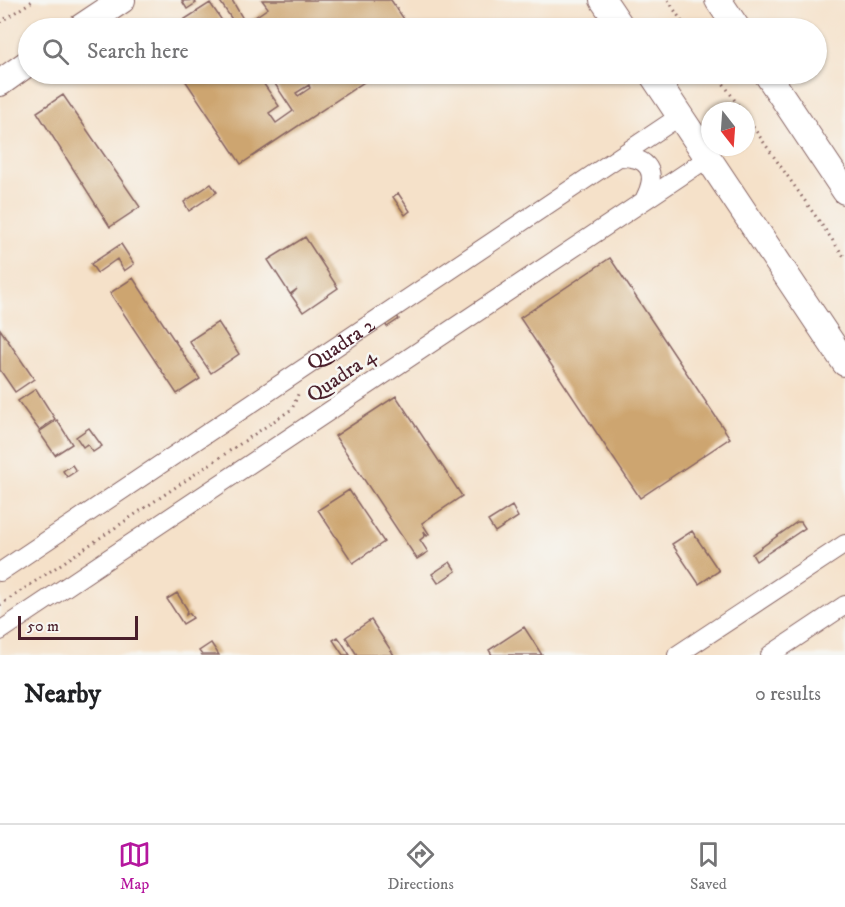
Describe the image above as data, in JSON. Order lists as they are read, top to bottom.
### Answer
{
  "streets": {
    "street": ["Quadra 2", "Quadra 4"]
  },
  "scale_bar": "50 m",
  "north": "bottom",
  "page": {
    "search": "Search here",
    "scale": "50 m",
    "heading": ["Nearby", "0 results"],
    "nav": ["Map", "Directions", "Saved"]
  }
}
